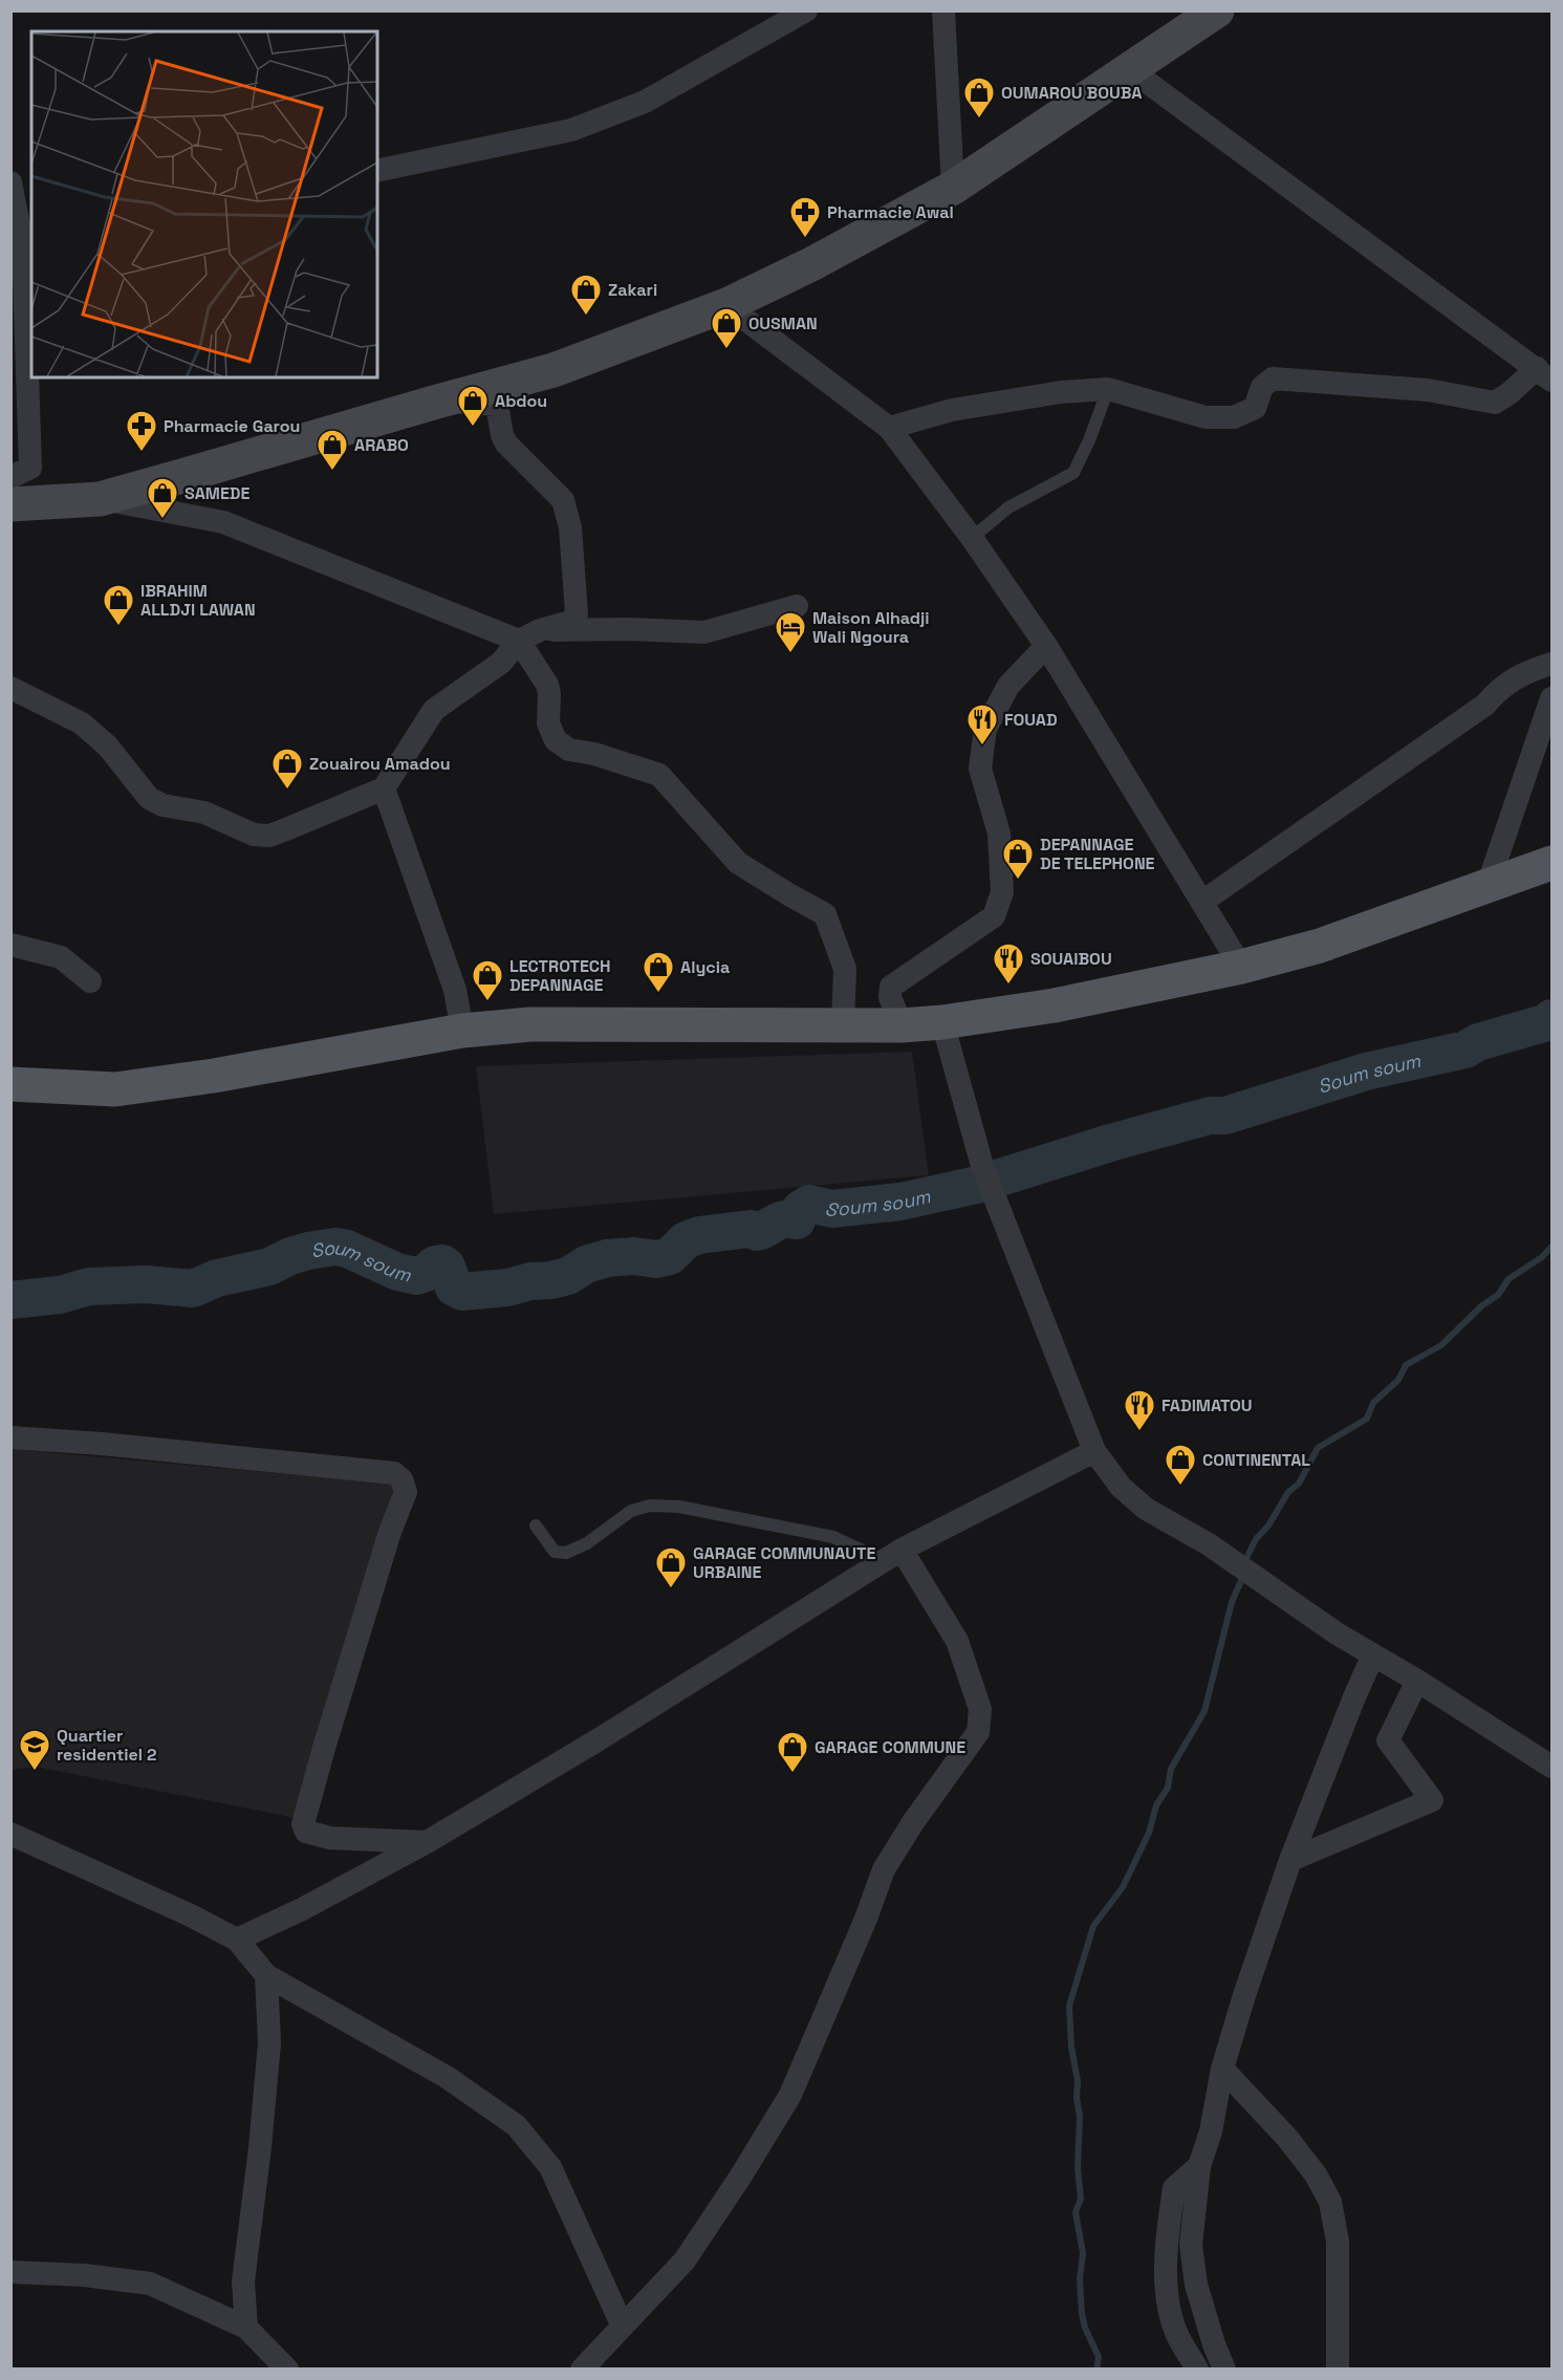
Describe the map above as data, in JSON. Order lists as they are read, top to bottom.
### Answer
{
  "water": ["Soum soum"],
  "places": {
    "shop": [
      "OUMAROU BOUBA",
      "Zakari",
      "0USMAN",
      "Abdou",
      "ARABO",
      "SAMEDE",
      "IBRAHIM ALLDJI LAWAN",
      "Zouairou Amadou",
      "DEPANNAGE DE TELEPHONE",
      "Alycia",
      "LECTROTECH DEPANNAGE",
      "CONTINENTAL",
      "GARAGE COMMUNAUTE URBAINE",
      "GARAGE COMMUNE"
    ],
    "pharmacy": ["Pharmacie Awal", "Pharmacie Garou"],
    "hotel": ["Maison Alhadji Wali Ngoura"],
    "restaurant": ["FOUAD", "SOUAIBOU", "FADIMATOU"],
    "school or university": ["Quartier residentiel 2"]
  }
}
